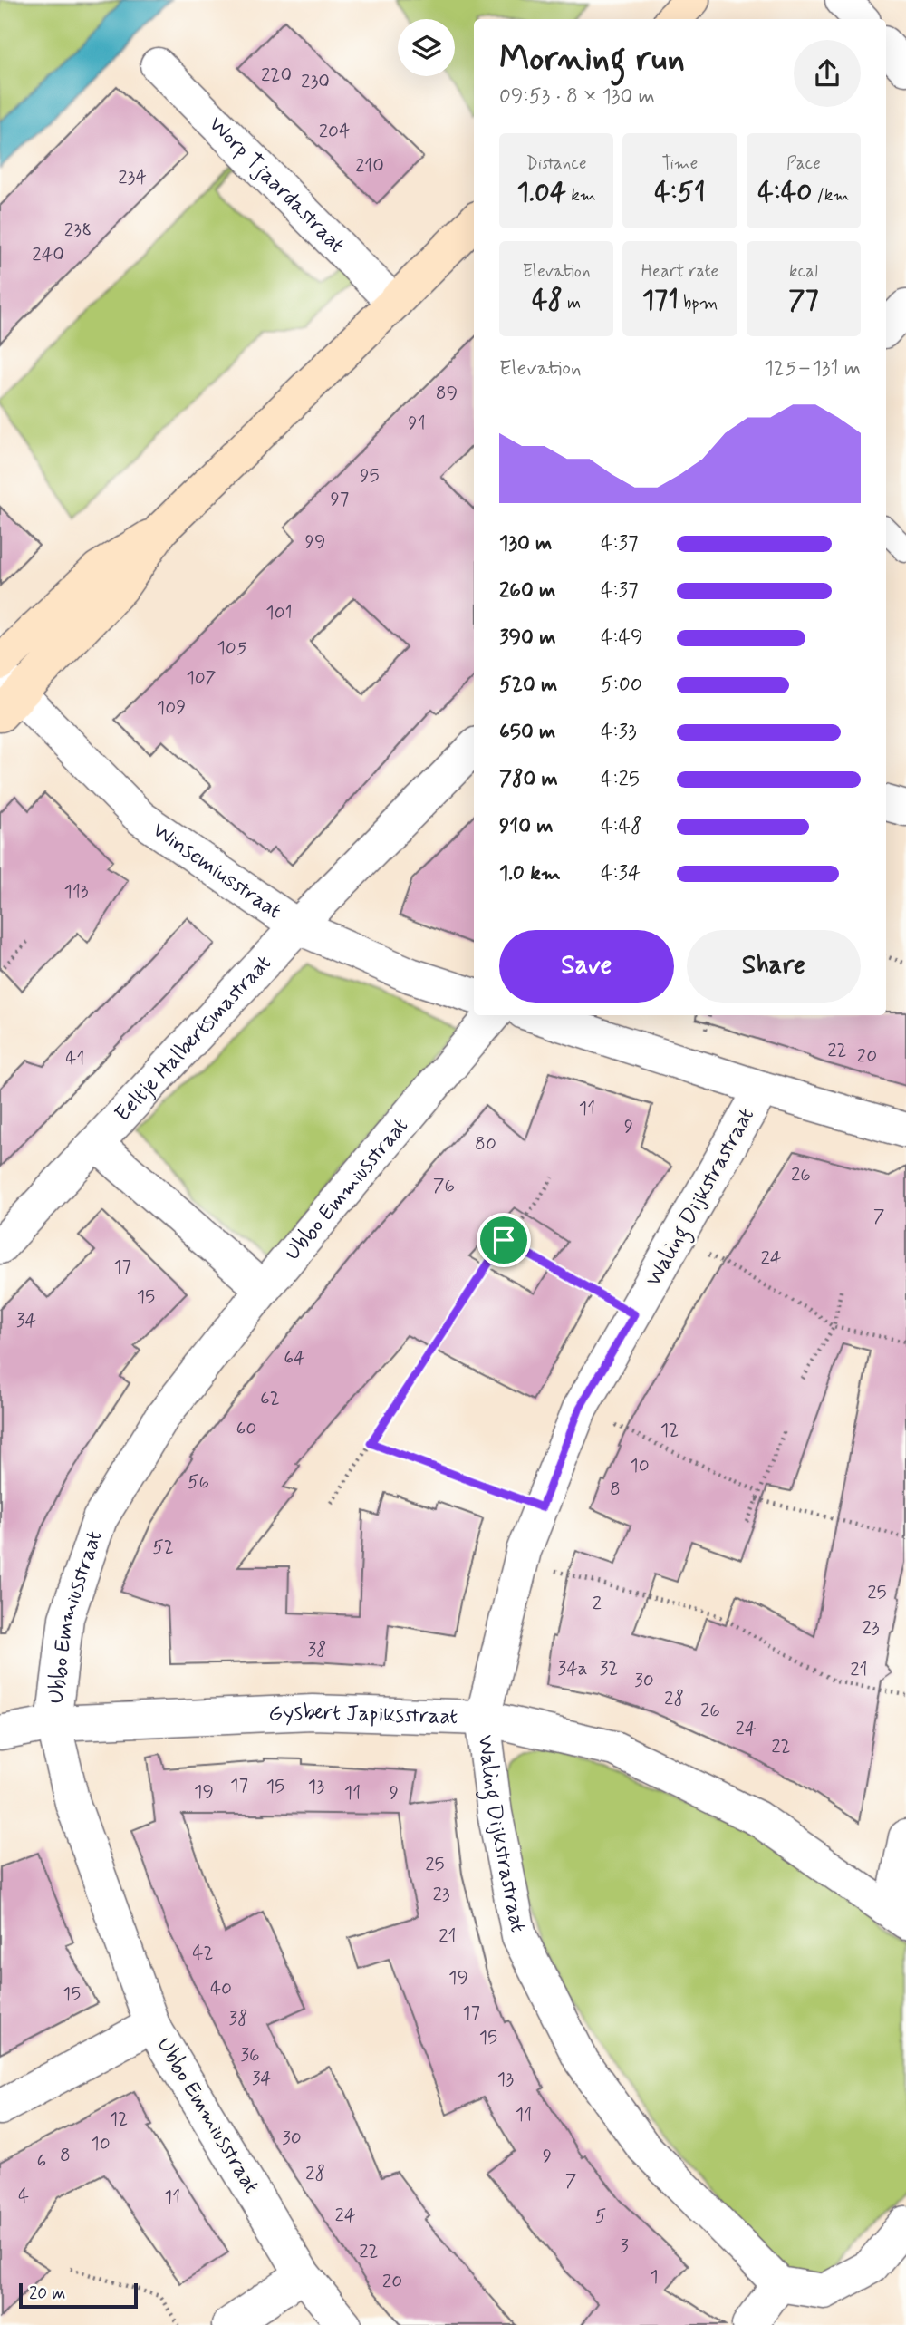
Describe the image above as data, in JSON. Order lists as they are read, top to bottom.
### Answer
{
  "streets": {
    "street": [
      "Worp Tjaardastraat",
      "Winsemiusstraat",
      "Eeltje Halbertsmastraat",
      "Ubbo Emmiusstraat",
      "Waling Dijkstrastraat",
      "Gysbert Japiksstraat"
    ]
  },
  "crossings": [
    ["Winsemiusstraat", "Eeltje Halbertsmastraat"],
    ["Ubbo Emmiusstraat", "Gysbert Japiksstraat"],
    ["Waling Dijkstrastraat", "Gysbert Japiksstraat"]
  ],
  "house_numbers": [
    "220",
    "230",
    "204",
    "210",
    "234",
    "238",
    "240",
    "89",
    "91",
    "95",
    "97",
    "99",
    "101",
    "105",
    "107",
    "109",
    "113",
    "22",
    "20",
    "41",
    "11",
    "9",
    "80",
    "26",
    "76",
    "7",
    "24",
    "17",
    "15",
    "34",
    "64",
    "62",
    "60",
    "12",
    "10",
    "56",
    "8",
    "52",
    "25",
    "2",
    "23",
    "38",
    "34a",
    "32",
    "21",
    "30",
    "28",
    "26",
    "24",
    "22",
    "17",
    "15",
    "13",
    "19",
    "11",
    "9",
    "25",
    "23",
    "21",
    "42",
    "19",
    "40",
    "15",
    "17",
    "38",
    "15",
    "36",
    "34",
    "13",
    "11",
    "12",
    "30",
    "10",
    "8",
    "9",
    "6",
    "28",
    "7",
    "4",
    "11",
    "24",
    "5",
    "3",
    "22",
    "1",
    "20"
  ],
  "scale_bar": "20 m",
  "page": {
    "heading": ["Morning run", "09:53 · 8 × 130 m"],
    "stats": [
      ["Distance", "1.04 km"],
      ["Time", "4:51"],
      ["Pace", "4:40 /km"],
      ["Elevation", "48 m"],
      ["Heart rate", "171 bpm"],
      ["kcal", "77"]
    ],
    "chart": ["Elevation", "125–131 m"],
    "list": [
      {
        "name": "130 m",
        "note": "4:37"
      },
      {
        "name": "260 m",
        "note": "4:37"
      },
      {
        "name": "390 m",
        "note": "4:49"
      },
      {
        "name": "520 m",
        "note": "5:00"
      },
      {
        "name": "650 m",
        "note": "4:33"
      },
      {
        "name": "780 m",
        "note": "4:25"
      },
      {
        "name": "910 m",
        "note": "4:48"
      },
      {
        "name": "1.0 km",
        "note": "4:34"
      }
    ],
    "buttons": ["Save", "Share"],
    "scale": "20 m"
  }
}
